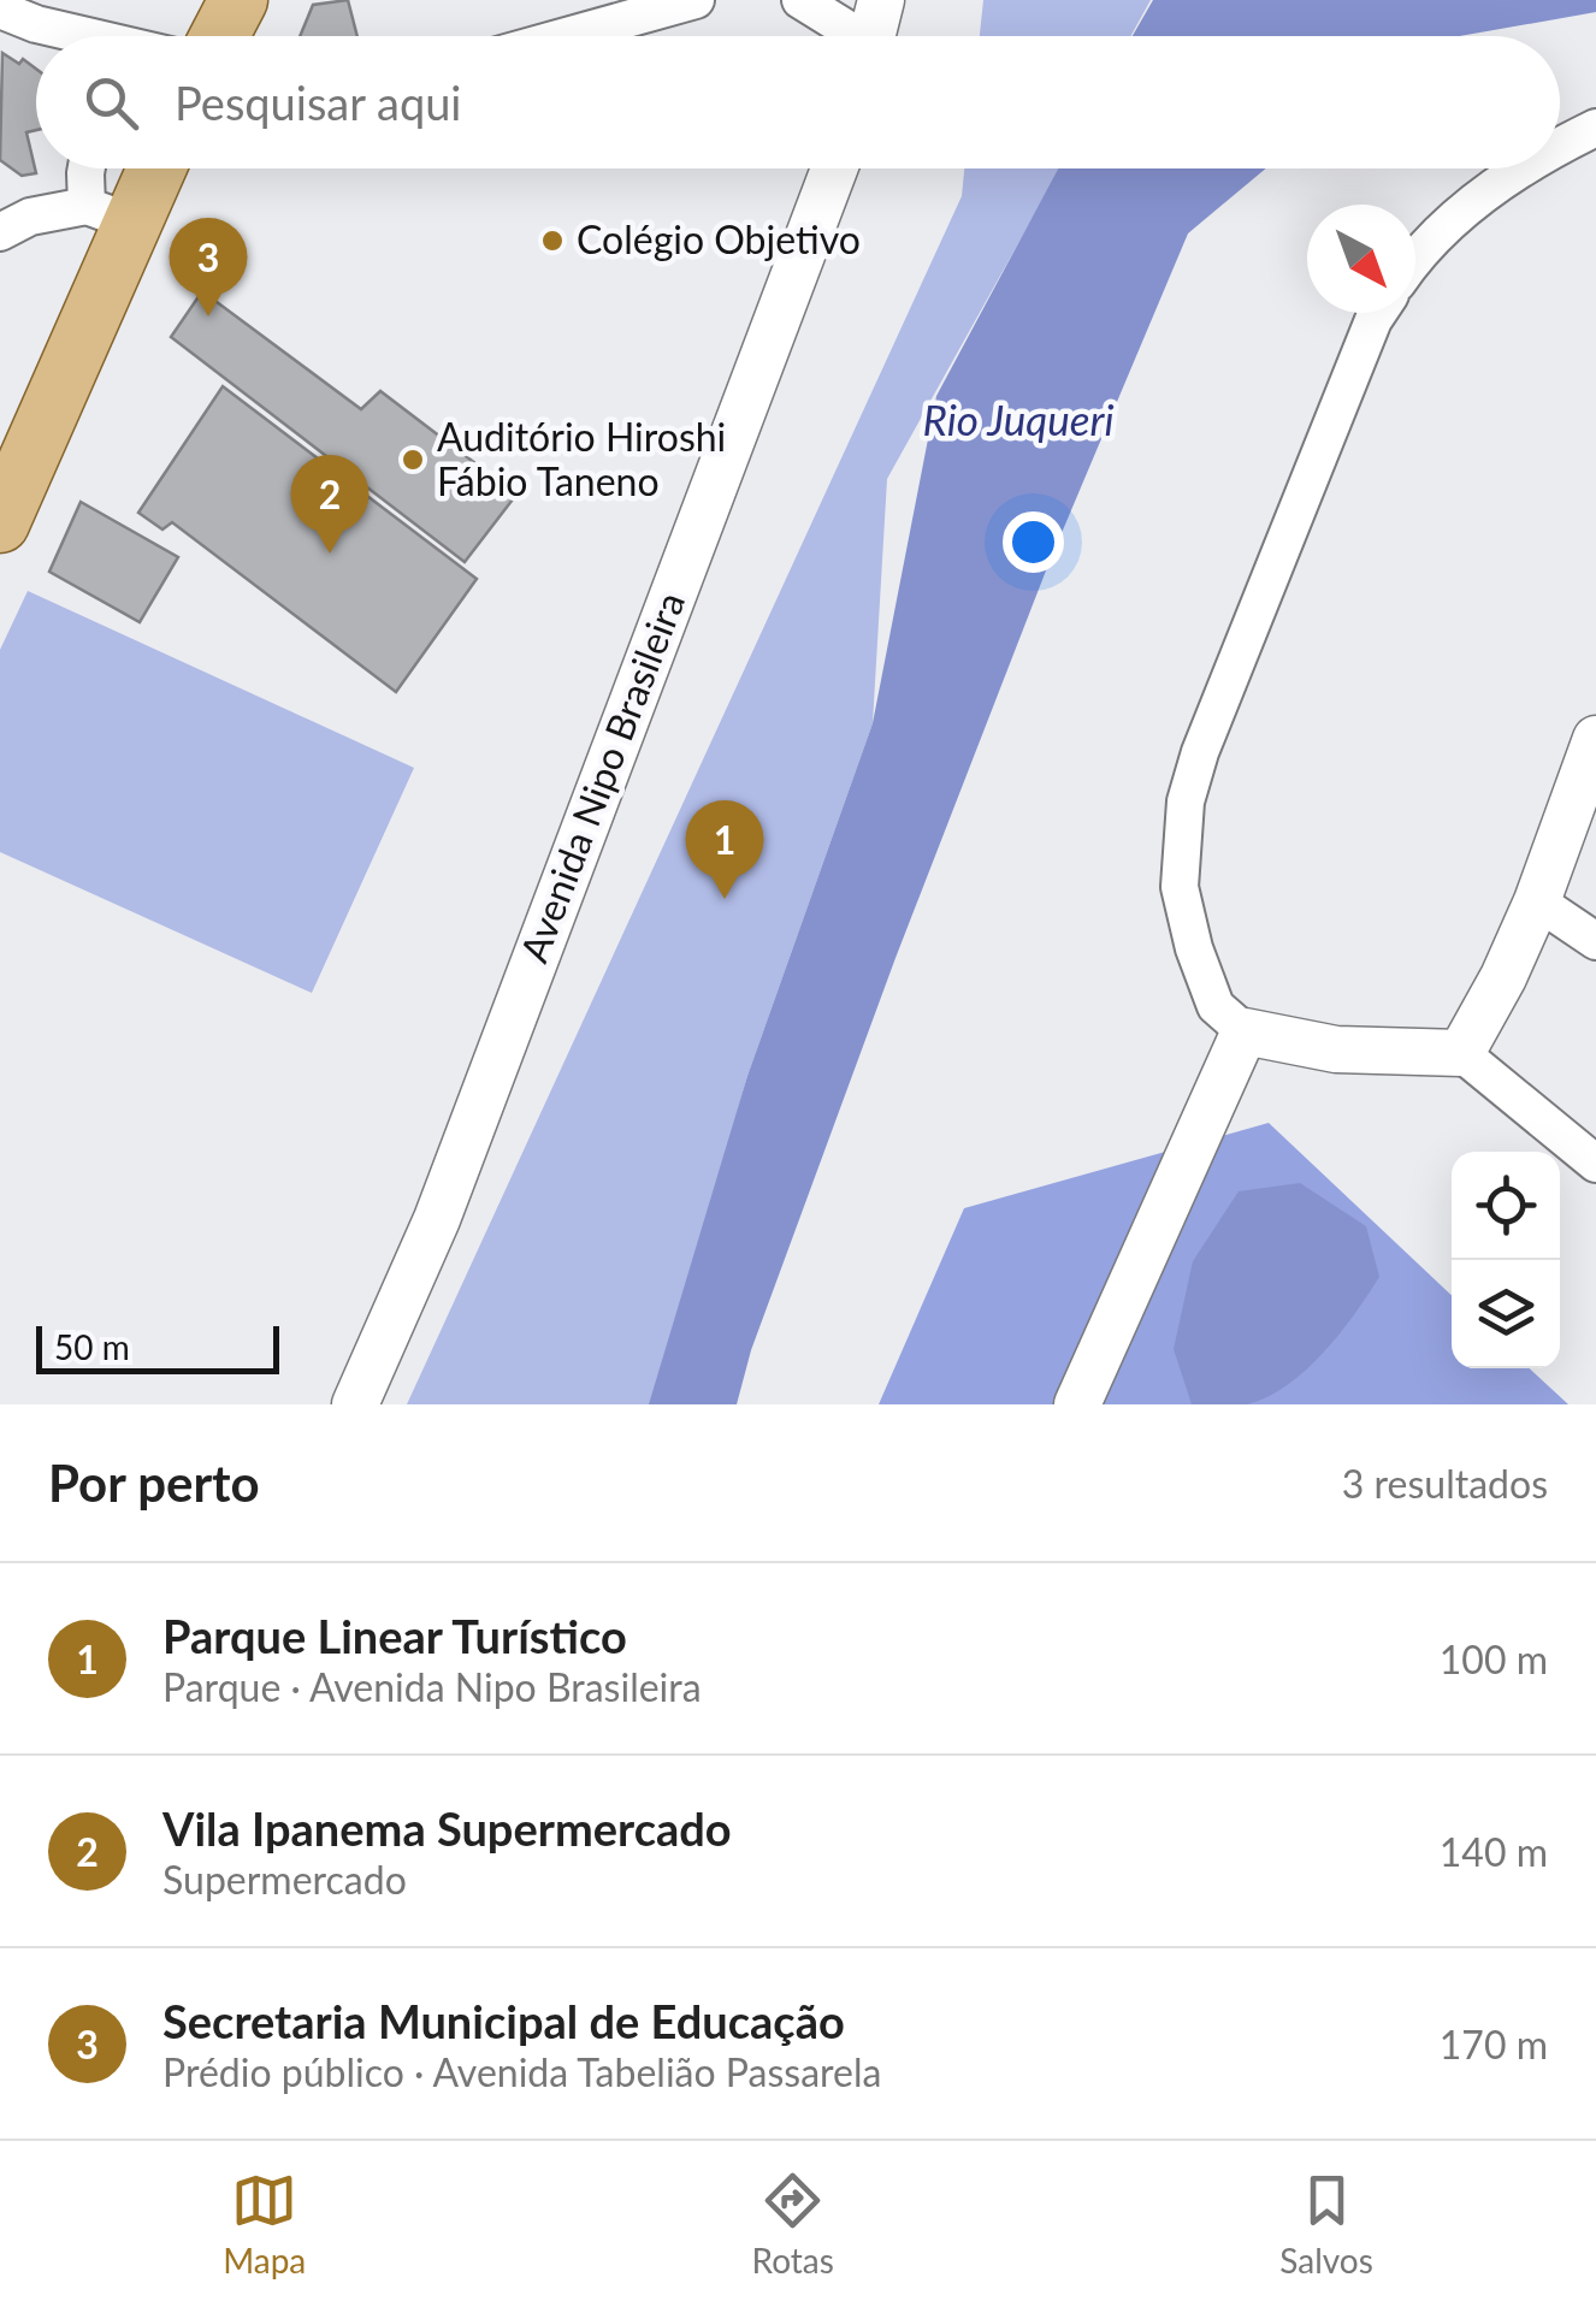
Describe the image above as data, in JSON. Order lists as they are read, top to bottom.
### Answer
{
  "streets": {
    "street": ["Avenida Nipo Brasileira"]
  },
  "water": ["Rio Juqueri"],
  "places": ["Colégio Objetivo", "Auditório Hiroshi Fábio Taneno"],
  "scale_bar": "50 m",
  "north": "bottom right",
  "page": {
    "search": "Pesquisar aqui",
    "pins": ["3", "2", "1"],
    "scale": "50 m",
    "heading": ["Por perto", "3 resultados"],
    "list": [
      {
        "mark": "1",
        "name": "Parque Linear Turístico",
        "note": "Parque · Avenida Nipo Brasileira",
        "value": "100 m"
      },
      {
        "mark": "2",
        "name": "Vila Ipanema Supermercado",
        "note": "Supermercado",
        "value": "140 m"
      },
      {
        "mark": "3",
        "name": "Secretaria Municipal de Educação",
        "note": "Prédio público · Avenida Tabelião Passarela",
        "value": "170 m"
      }
    ],
    "nav": ["Mapa", "Rotas", "Salvos"]
  }
}
